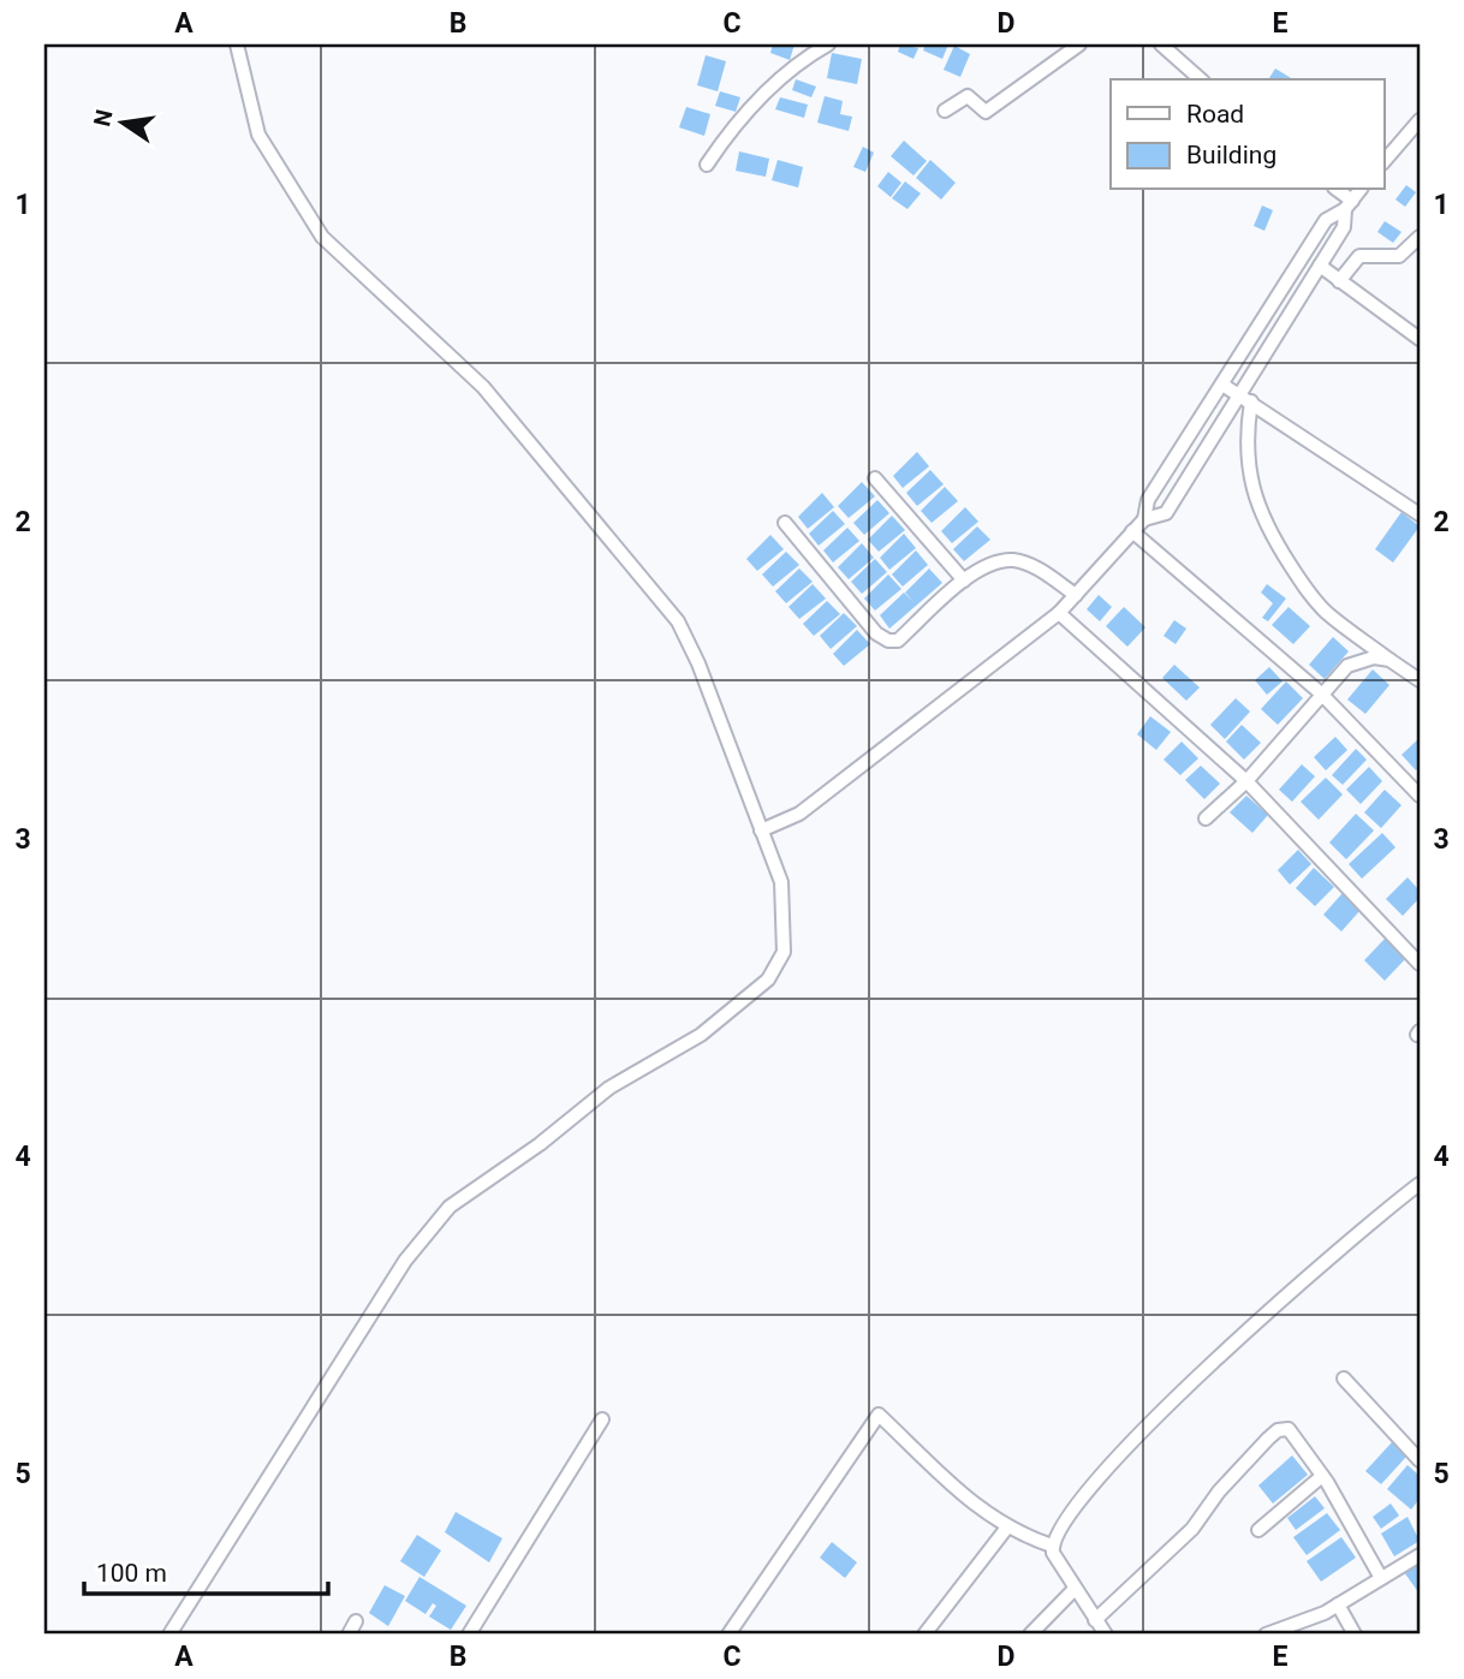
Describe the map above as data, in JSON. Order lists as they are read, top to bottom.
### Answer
{
  "legend": ["Road", "Building"],
  "scale_bar": "100 m",
  "north": "left",
  "grid": {
    "columns": [
      "A",
      "B",
      "C",
      "D",
      "E"
    ],
    "rows": [
      "1",
      "2",
      "3",
      "4",
      "5"
    ]
  }
}
